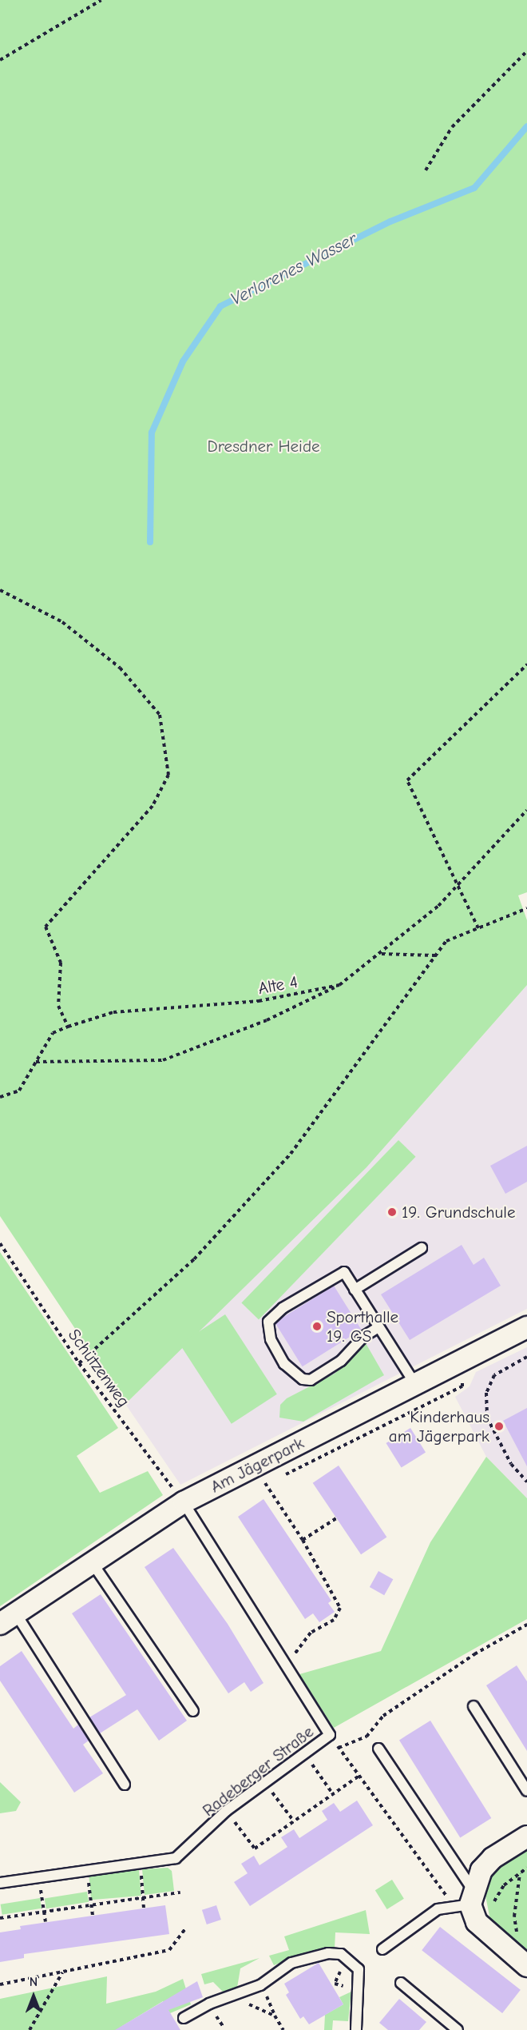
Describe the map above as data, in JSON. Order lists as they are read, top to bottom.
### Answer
{
  "streets": {
    "street": ["Am Jägerpark"],
    "lane": ["Radeberger Straße"],
    "path": ["Alte 4", "Schützenweg"]
  },
  "crossings": [
    ["Schützenweg", "Am Jägerpark"],
    ["Schützenweg", "Radeberger Straße"],
    ["Am Jägerpark", "Radeberger Straße"]
  ],
  "water": ["Verlorenes Wasser"],
  "parks": ["Dresdner Heide"],
  "places": ["19. Grundschule", "Sporthalle 19. GS", "Kinderhaus am Jägerpark"],
  "north": "top"
}
